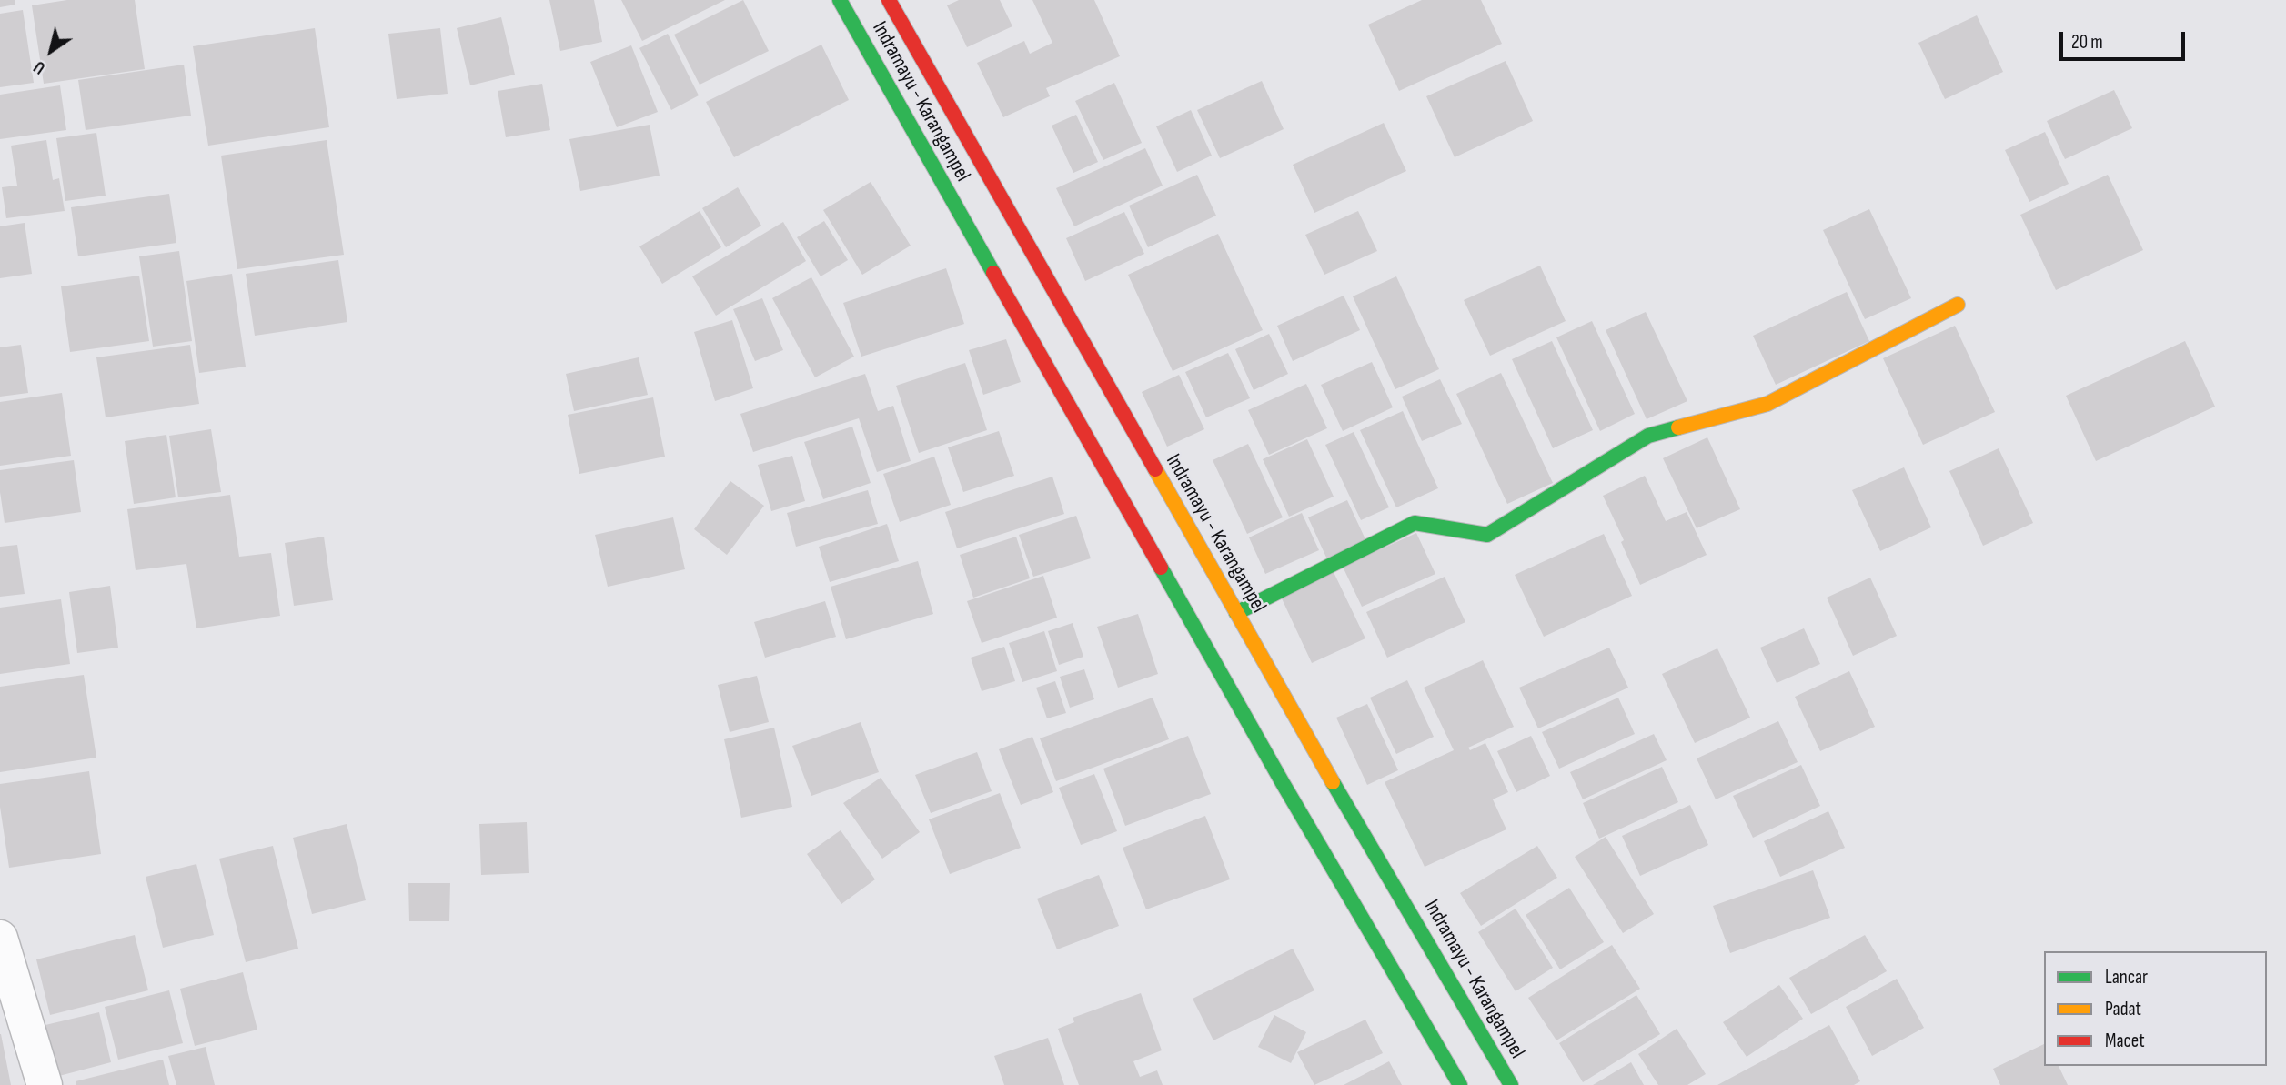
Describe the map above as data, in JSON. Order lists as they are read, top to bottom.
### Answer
{
  "streets": {
    "main road": ["Indramayu - Karangampel"]
  },
  "legend": ["Lancar", "Padat", "Macet"],
  "scale_bar": "20 m",
  "north": "bottom left"
}
